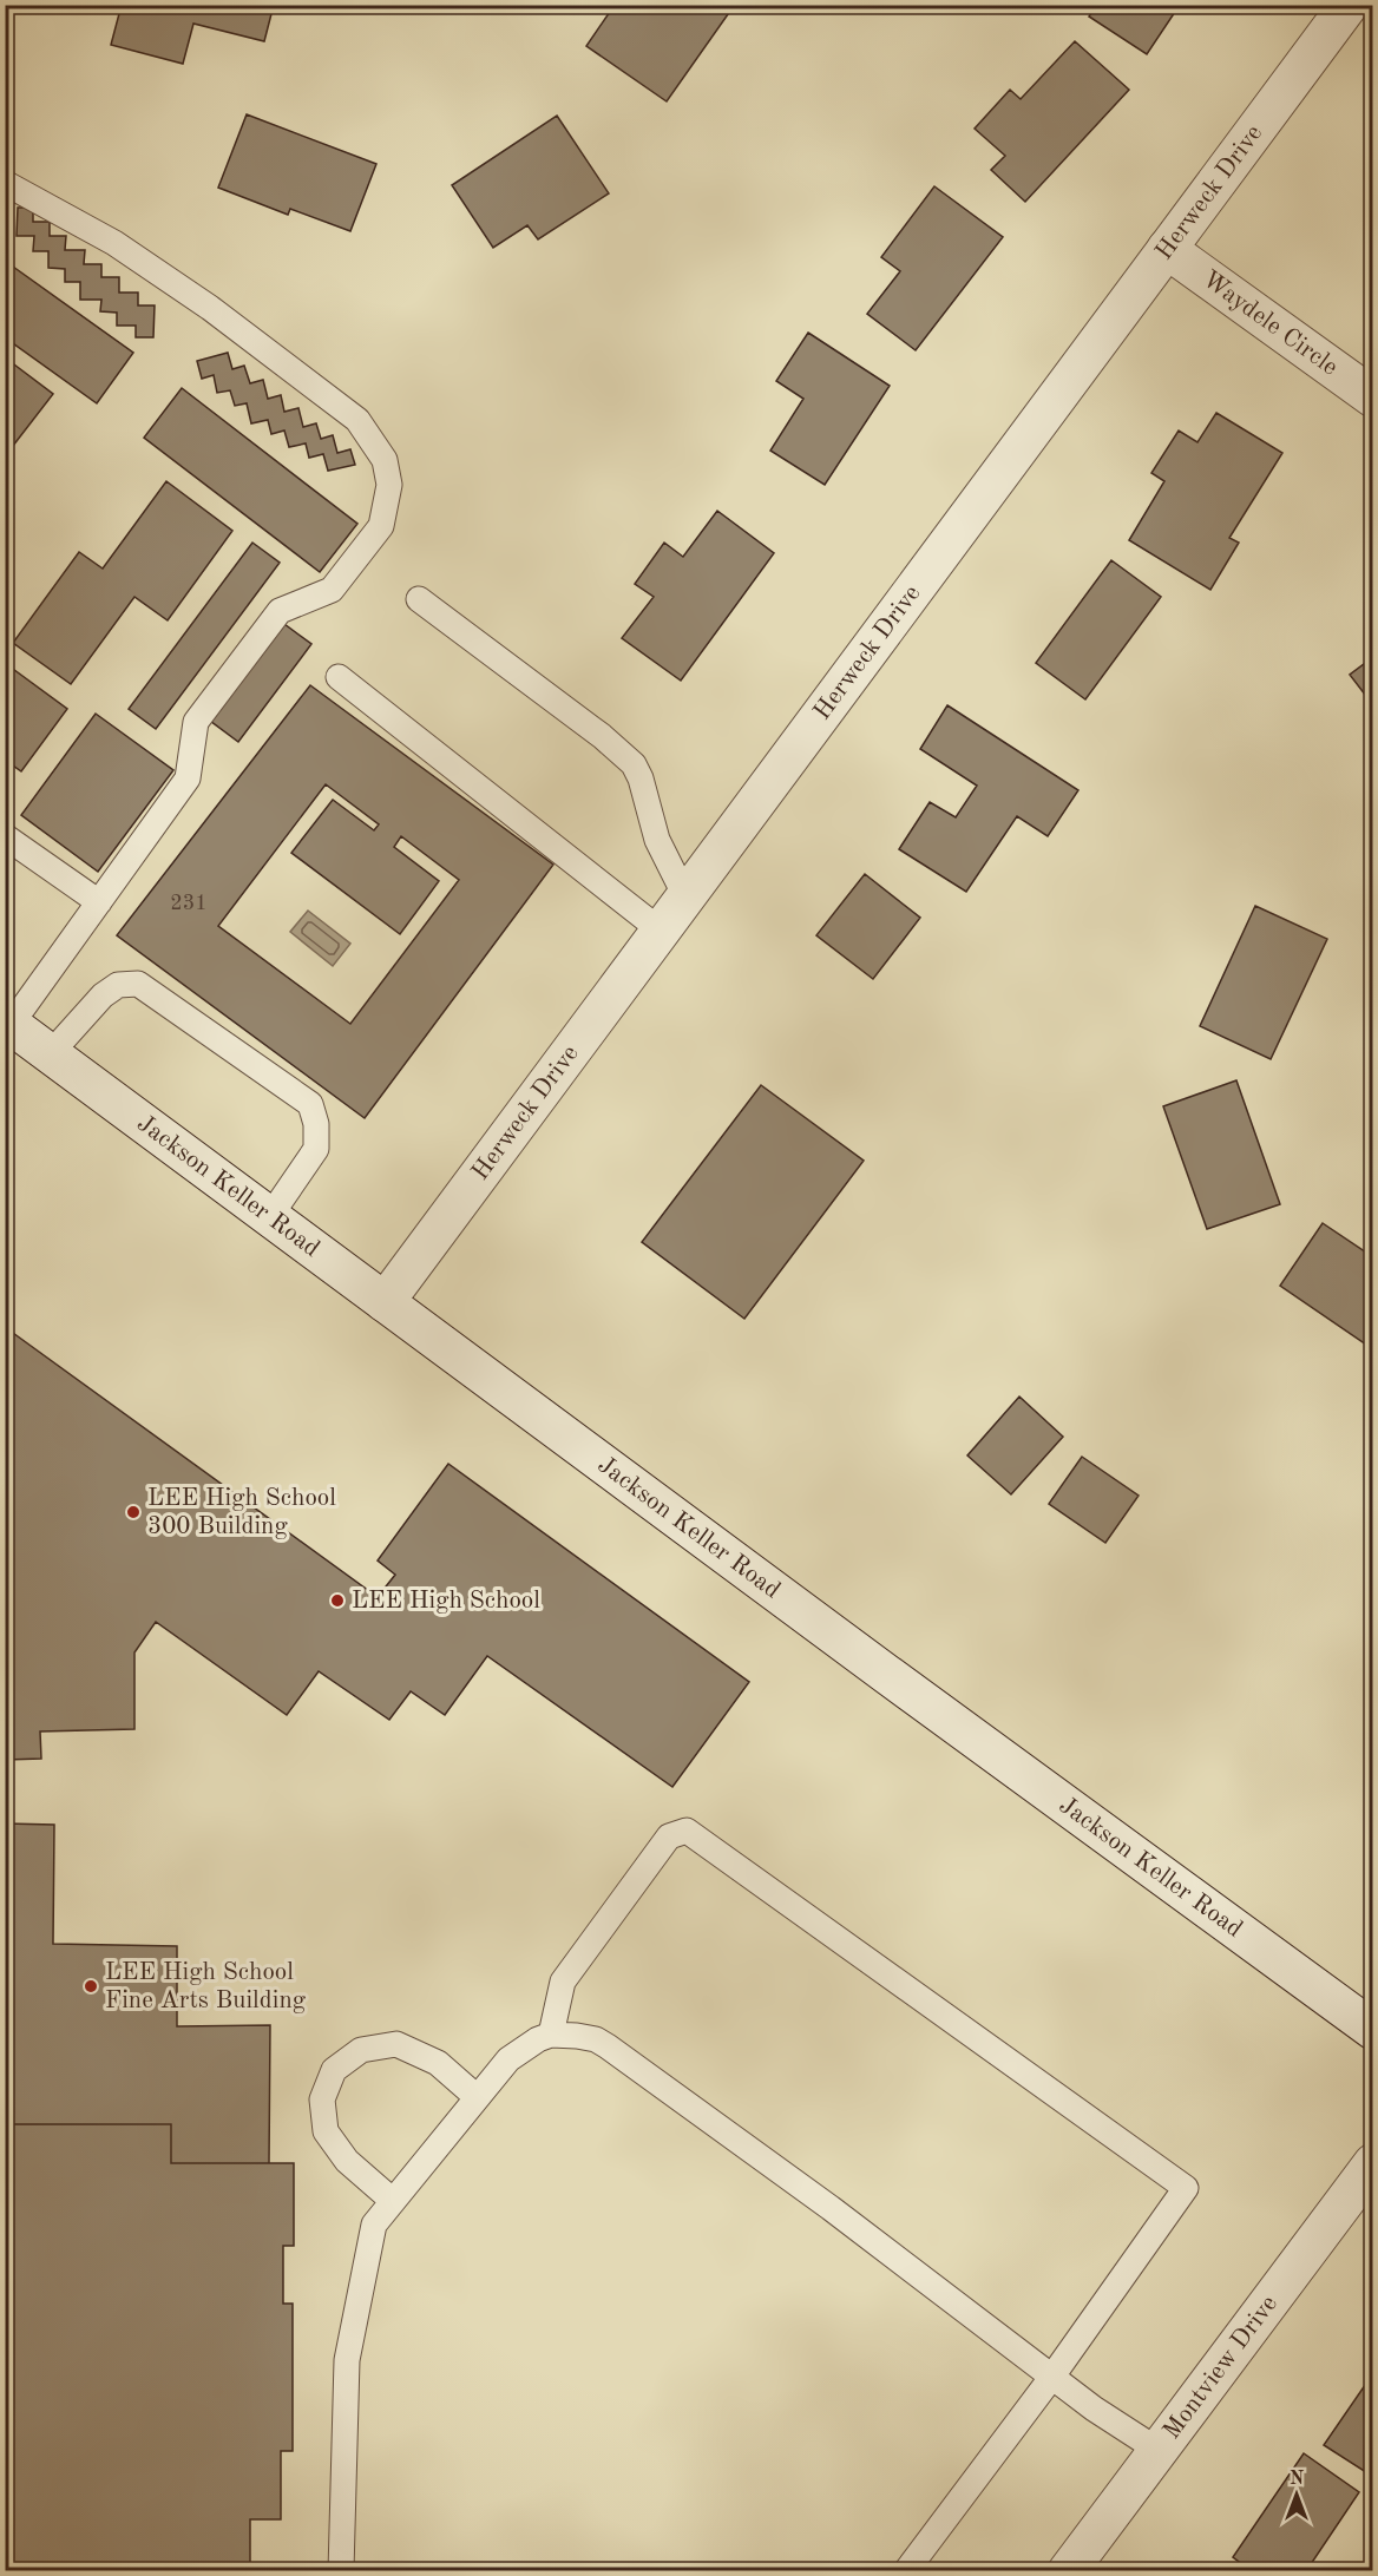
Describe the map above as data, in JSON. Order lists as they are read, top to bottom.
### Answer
{
  "streets": {
    "street": [
      "Herweck Drive",
      "Waydele Circle",
      "Jackson Keller Road",
      "Montview Drive"
    ]
  },
  "crossings": [
    ["Herweck Drive", "Waydele Circle"],
    ["Herweck Drive", "Jackson Keller Road"]
  ],
  "places": ["LEE High School 300 Building", "LEE High School", "LEE High School Fine Arts Building"],
  "house_numbers": ["231"],
  "north": "top"
}
